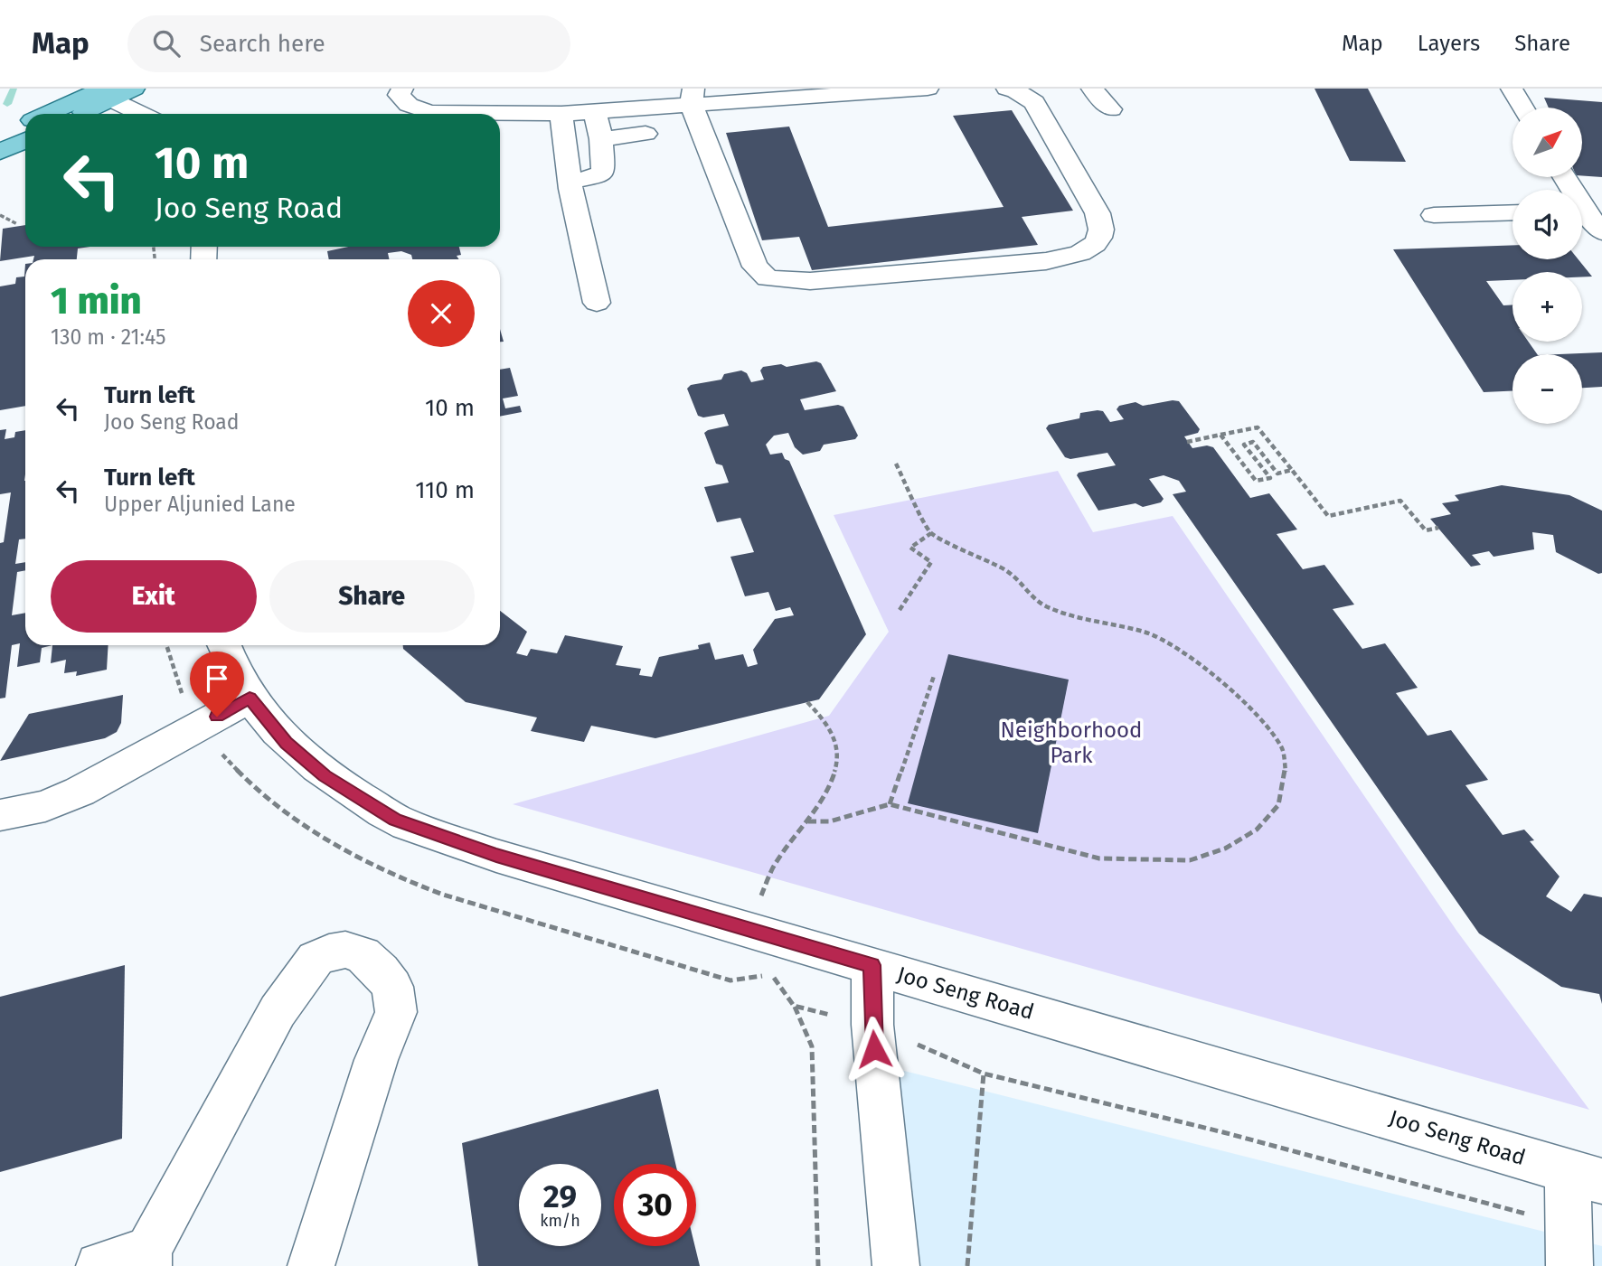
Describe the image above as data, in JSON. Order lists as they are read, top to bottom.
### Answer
{
  "streets": {
    "street": ["Joo Seng Road"]
  },
  "parks": ["Neighborhood Park"],
  "north": "top right",
  "page": {
    "header": "Map",
    "search": "Search here",
    "nav": ["Map", "Layers", "Share"],
    "map_buttons": ["+", "−"],
    "turn": ["10 m", "Joo Seng Road"],
    "heading": ["1 min", "130 m · 21:45"],
    "list": [
      {
        "name": "Turn left",
        "note": "Joo Seng Road",
        "value": "10 m"
      },
      {
        "name": "Turn left",
        "note": "Upper Aljunied Lane",
        "value": "110 m"
      }
    ],
    "buttons": ["Exit", "Share"],
    "speed": "29 km/h",
    "limit": "30"
  }
}
